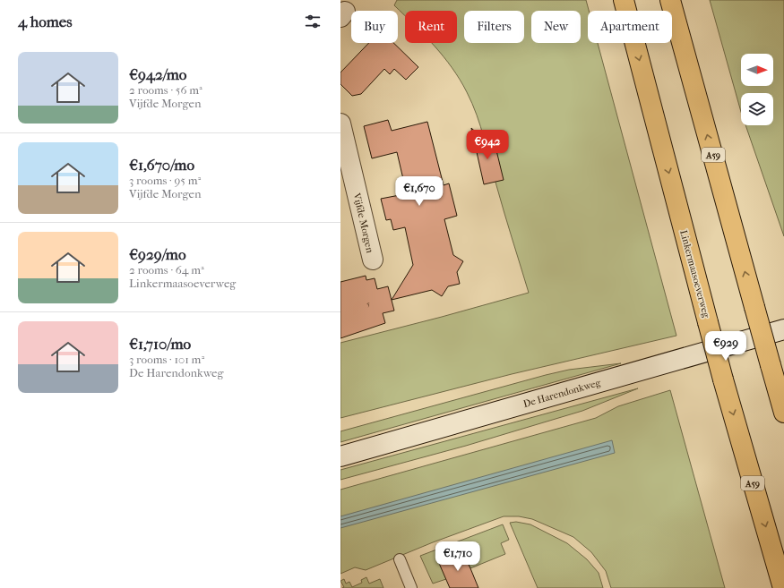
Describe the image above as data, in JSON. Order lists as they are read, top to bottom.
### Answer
{
  "streets": {
    "highway": ["A59", "Linkermaasoeverweg"],
    "main road": ["Vijfde Morgen", "De Harendonkweg"]
  },
  "house_numbers": ["5"],
  "north": "right",
  "page": {
    "heading": "4 homes",
    "chip": [
      "Buy",
      "Rent",
      "Filters",
      "New",
      "Apartment"
    ],
    "list": [
      {
        "name": "€942/mo",
        "note": "2 rooms · 56 m² · Vijfde Morgen"
      },
      {
        "name": "€1,670/mo",
        "note": "3 rooms · 95 m² · Vijfde Morgen"
      },
      {
        "name": "€929/mo",
        "note": "2 rooms · 64 m² · Linkermaasoeverweg"
      },
      {
        "name": "€1,710/mo",
        "note": "3 rooms · 101 m² · De Harendonkweg"
      }
    ],
    "price": [
      "€942",
      "€1,670",
      "€929",
      "€1,710"
    ]
  }
}
